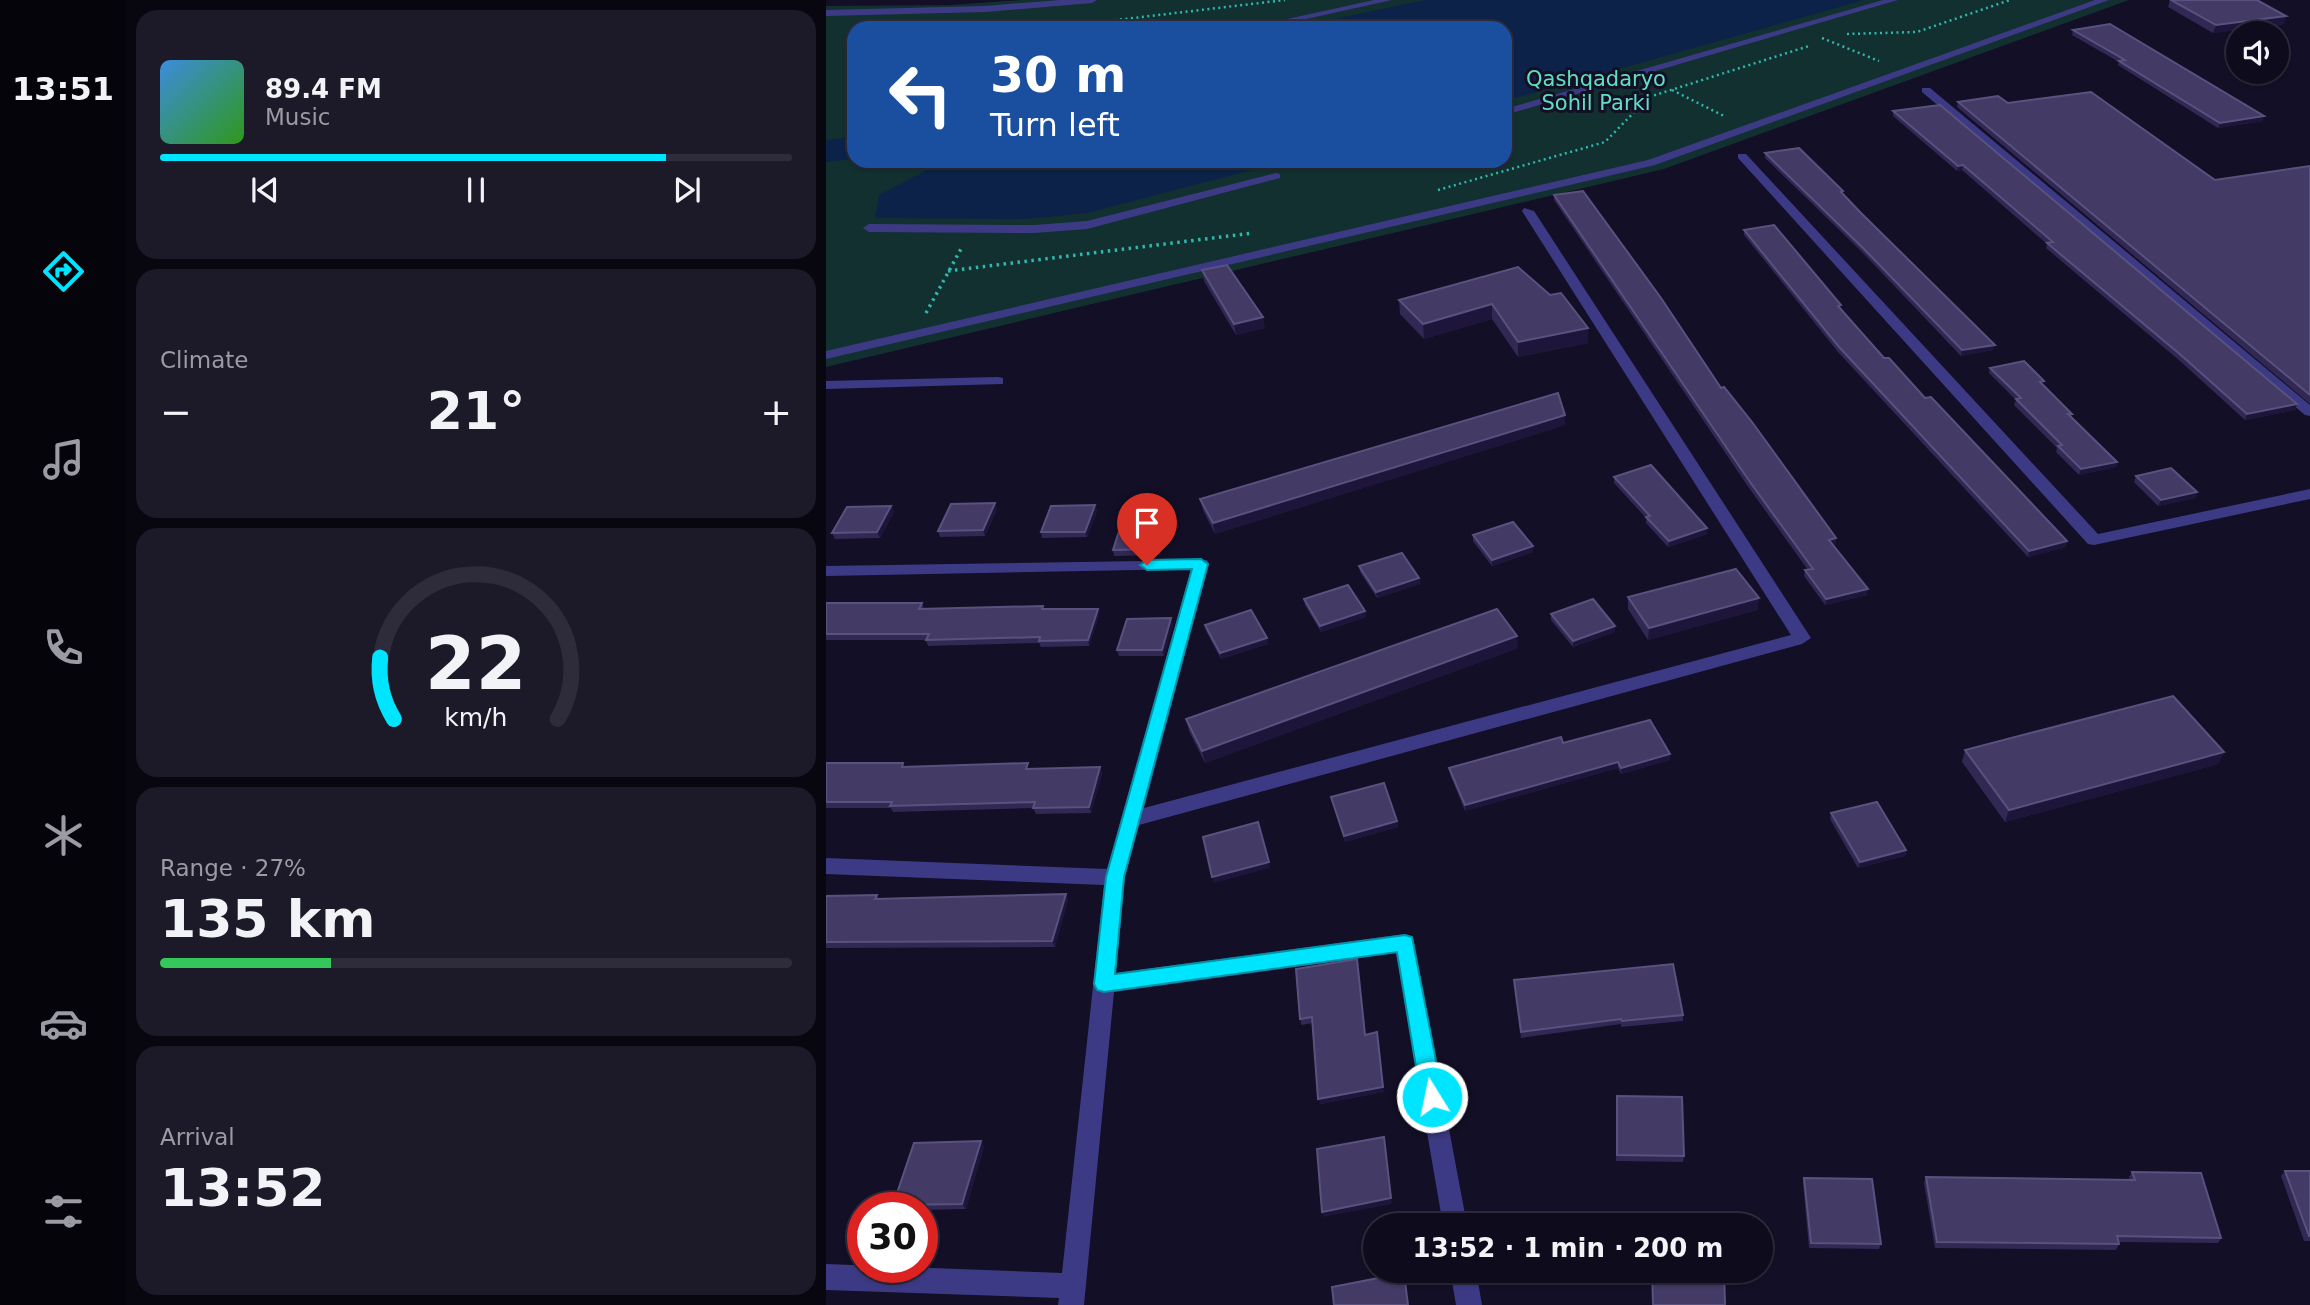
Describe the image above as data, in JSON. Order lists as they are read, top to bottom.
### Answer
{
  "parks": ["Qashqadaryo Sohil Parki"],
  "page": {
    "tabs": "13:51",
    "turn": ["30 m", "Turn left"],
    "song": ["89.4 FM", "Music"],
    "tile": [
      "Climate",
      ["Range · 27%", "135 km"],
      ["Arrival", "13:52"]
    ],
    "heat": ["−", "21°", "+"],
    "limit": "30",
    "trip": "13:52 · 1 min · 200 m",
    "gauge": ["22", "km/h"]
  }
}
